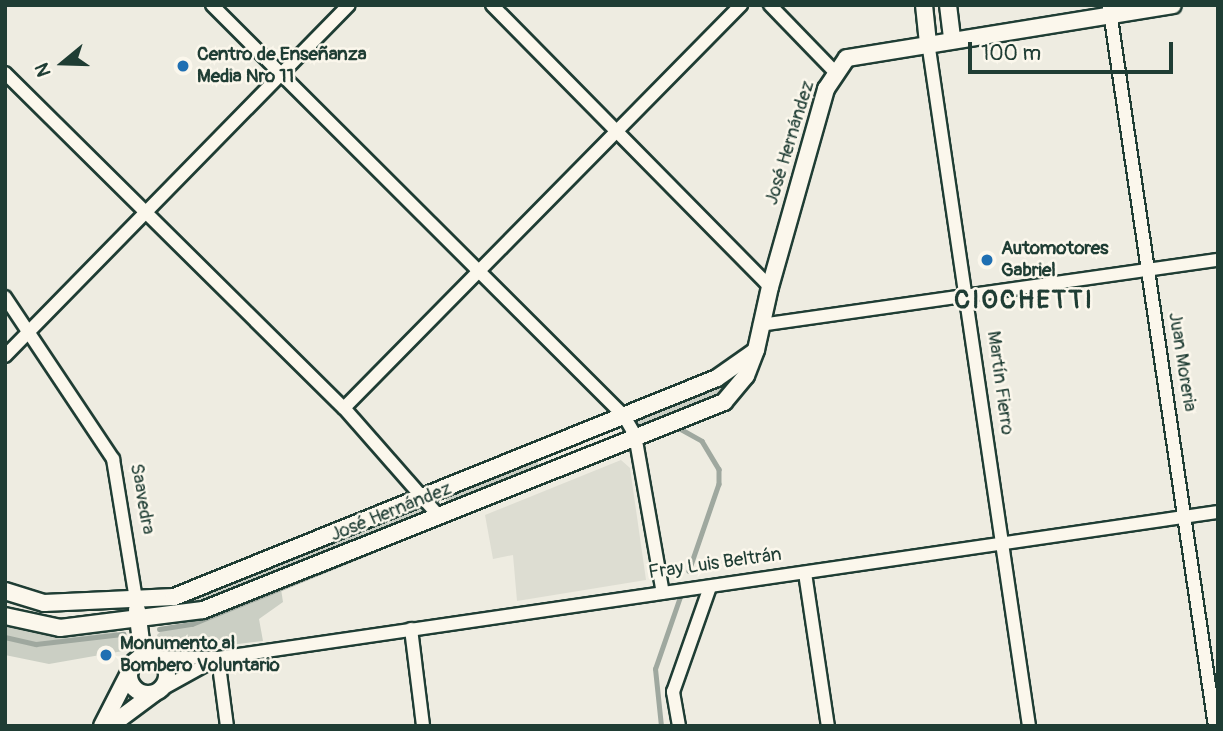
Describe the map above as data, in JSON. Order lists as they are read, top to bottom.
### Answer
{
  "streets": {
    "street": [
      "José Hernández",
      "Juan Moreria",
      "Martín Fierro",
      "Saavedra",
      "Fray Luis Beltrán"
    ]
  },
  "crossings": [
    ["José Hernández", "Saavedra"],
    ["Juan Moreria", "Fray Luis Beltrán"],
    ["Martín Fierro", "Fray Luis Beltrán"],
    ["Saavedra", "Fray Luis Beltrán"]
  ],
  "districts": ["CIOCHETTI"],
  "places": ["Centro de Enseñanza Media Nro 11", "Automotores Gabriel", "Monumento al Bombero Voluntario"],
  "scale_bar": "100 m",
  "north": "left"
}
